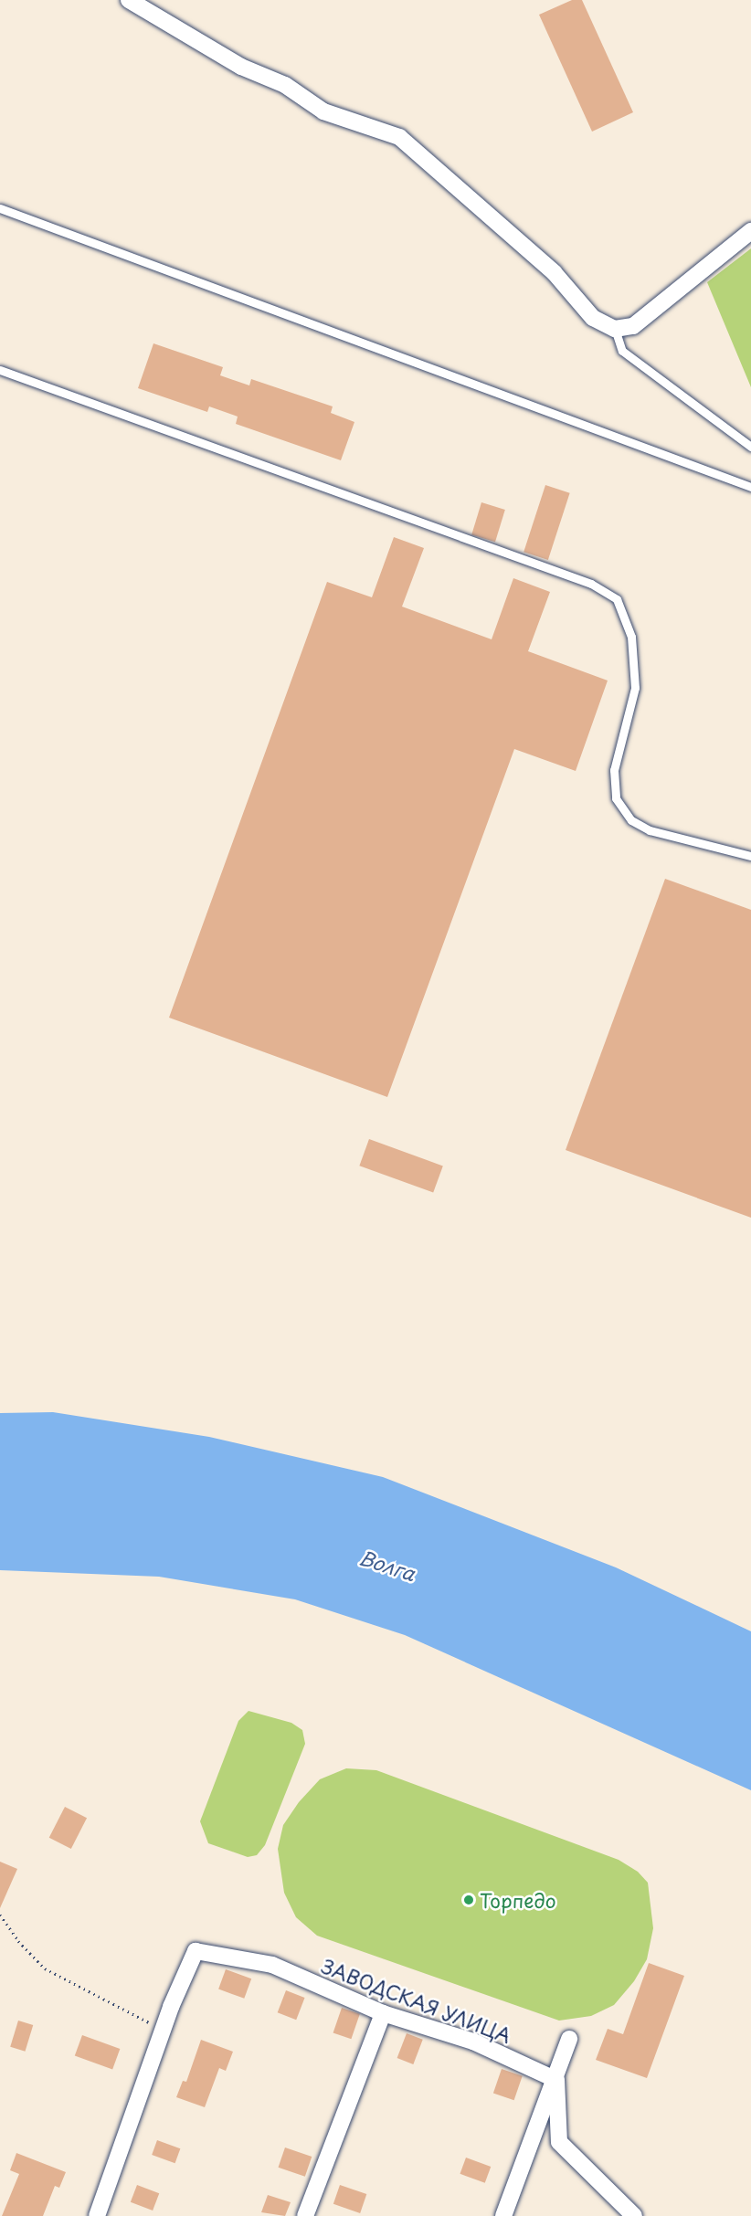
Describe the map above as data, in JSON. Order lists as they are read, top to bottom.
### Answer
{
  "streets": {
    "street": ["ЗАВОДСКАЯ УЛИЦА"]
  },
  "water": ["Волга"],
  "places": ["Торпедо"]
}
